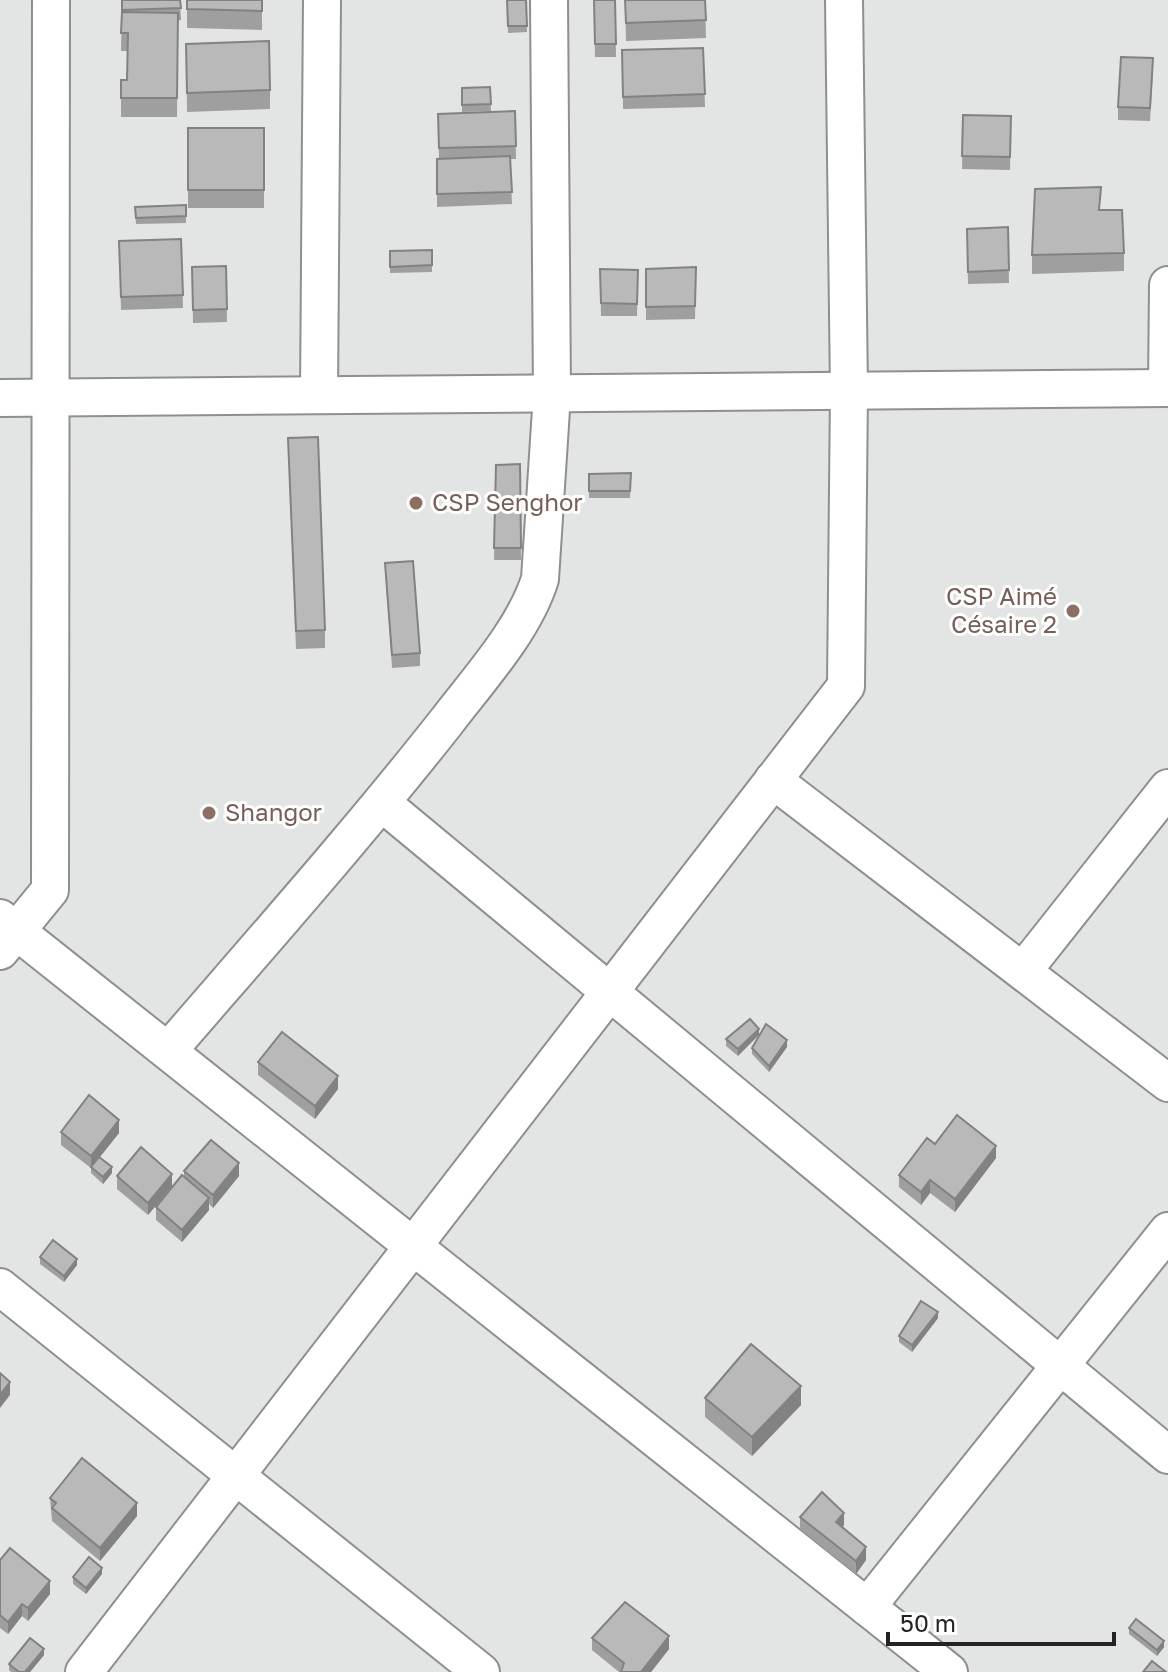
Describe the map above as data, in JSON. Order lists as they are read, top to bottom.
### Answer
{
  "places": ["CSP Senghor", "CSP Aimé Césaire 2", "Shangor"],
  "scale_bar": "50 m"
}
